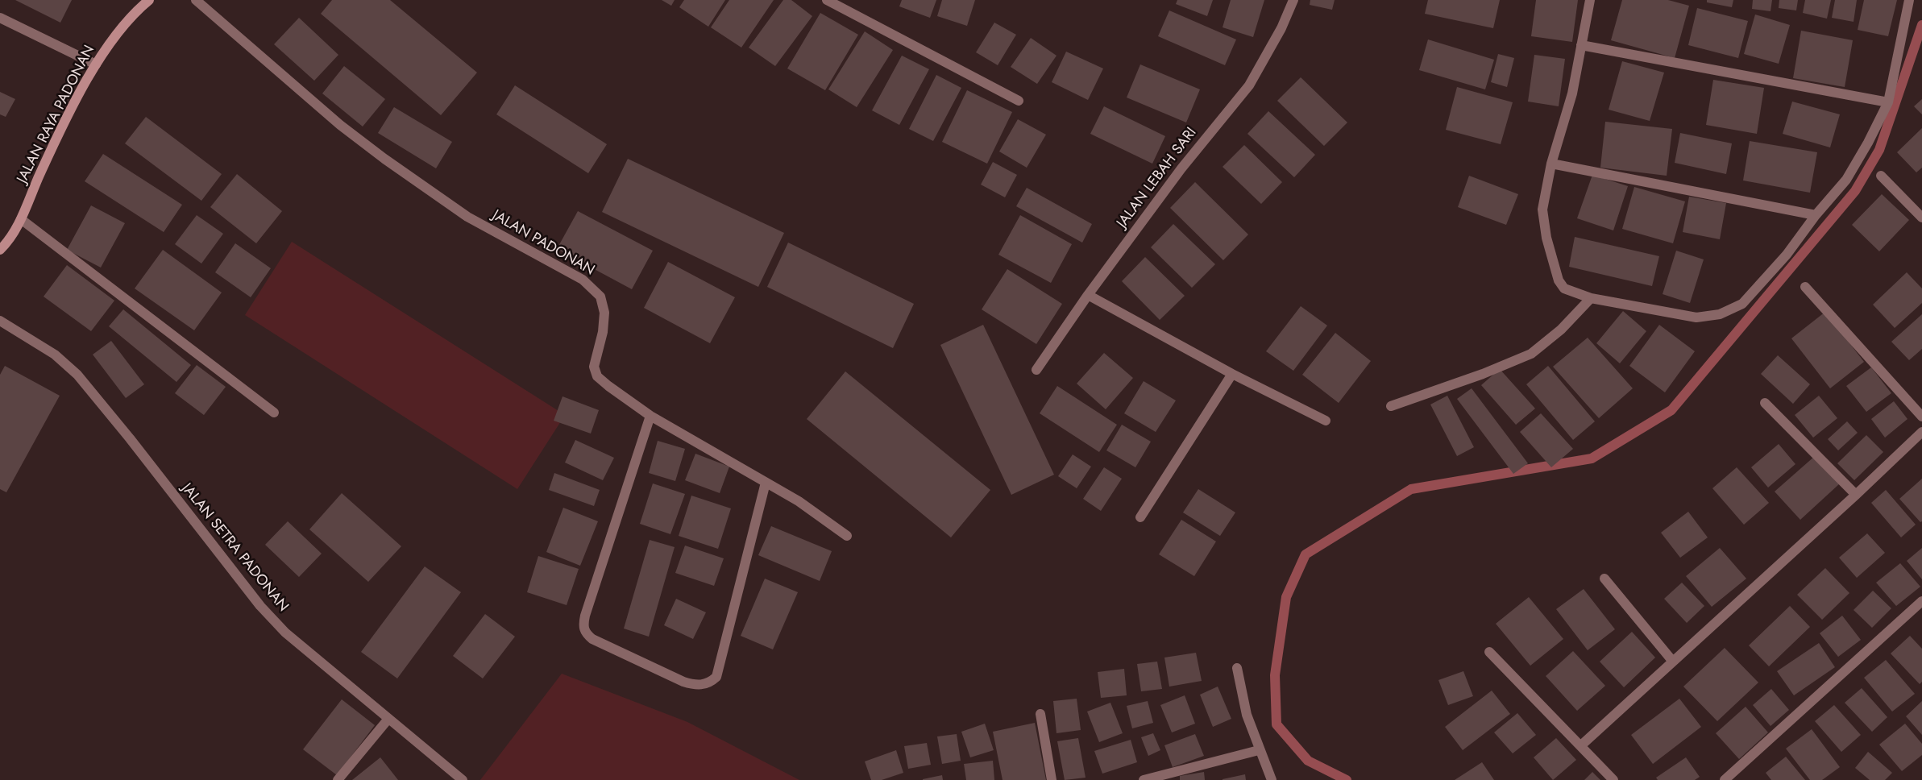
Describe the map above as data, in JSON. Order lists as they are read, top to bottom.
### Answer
{
  "streets": {
    "main road": ["JALAN RAYA PADONAN"],
    "street": ["JALAN LEBAH SARI", "JALAN PADONAN", "JALAN SETRA PADONAN"]
  }
}
